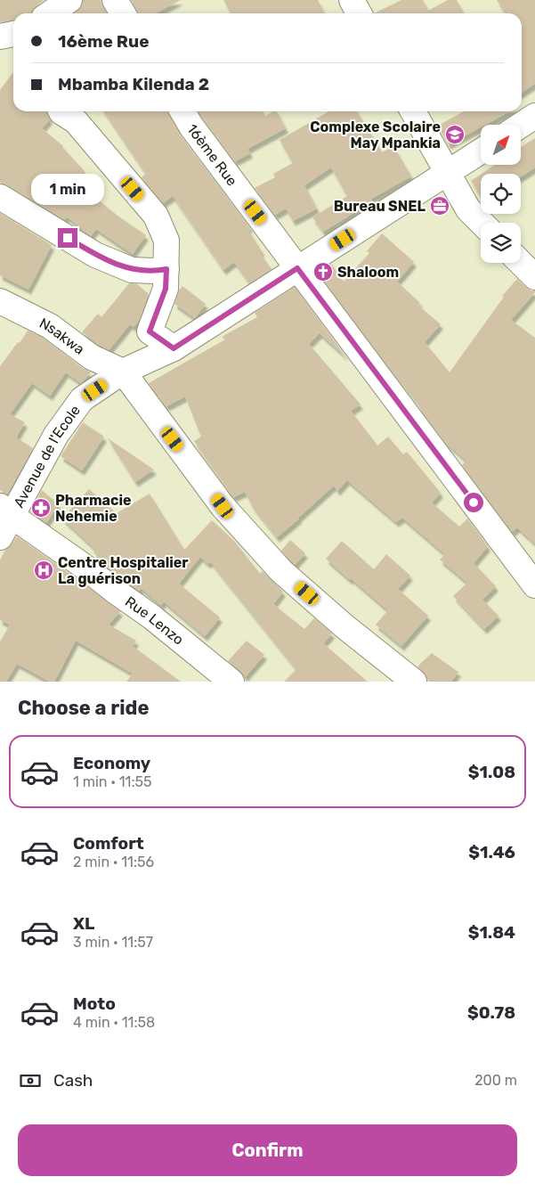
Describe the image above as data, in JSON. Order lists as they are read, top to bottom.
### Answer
{
  "streets": {
    "street": [
      "16ème Rue",
      "Nsakwa",
      "Avenue de l'Ecole",
      "Rue Lenzo"
    ]
  },
  "crossings": [
    ["16ème Rue", "Avenue de l'Ecole"],
    ["Nsakwa", "Avenue de l'Ecole"],
    ["Avenue de l'Ecole", "Rue Lenzo"]
  ],
  "places": {
    "school or university": ["Complexe Scolaire May Mpankia"],
    "office": ["Bureau SNEL"],
    "church": ["Shaloom"],
    "pharmacy": ["Pharmacie Nehemie"],
    "hospital": ["Centre Hospitalier La guérison"]
  },
  "north": "top right",
  "page": {
    "banner": ["16ème Rue", "Mbamba Kilenda 2"],
    "bubble": "1 min",
    "heading": "Choose a ride",
    "list": [
      {
        "name": "Economy",
        "note": "1 min · 11:55",
        "value": "$1.08"
      },
      {
        "name": "Comfort",
        "note": "2 min · 11:56",
        "value": "$1.46"
      },
      {
        "name": "XL",
        "note": "3 min · 11:57",
        "value": "$1.84"
      },
      {
        "name": "Moto",
        "note": "4 min · 11:58",
        "value": "$0.78"
      }
    ],
    "pay": ["Cash", "200 m"],
    "buttons": "Confirm"
  }
}
